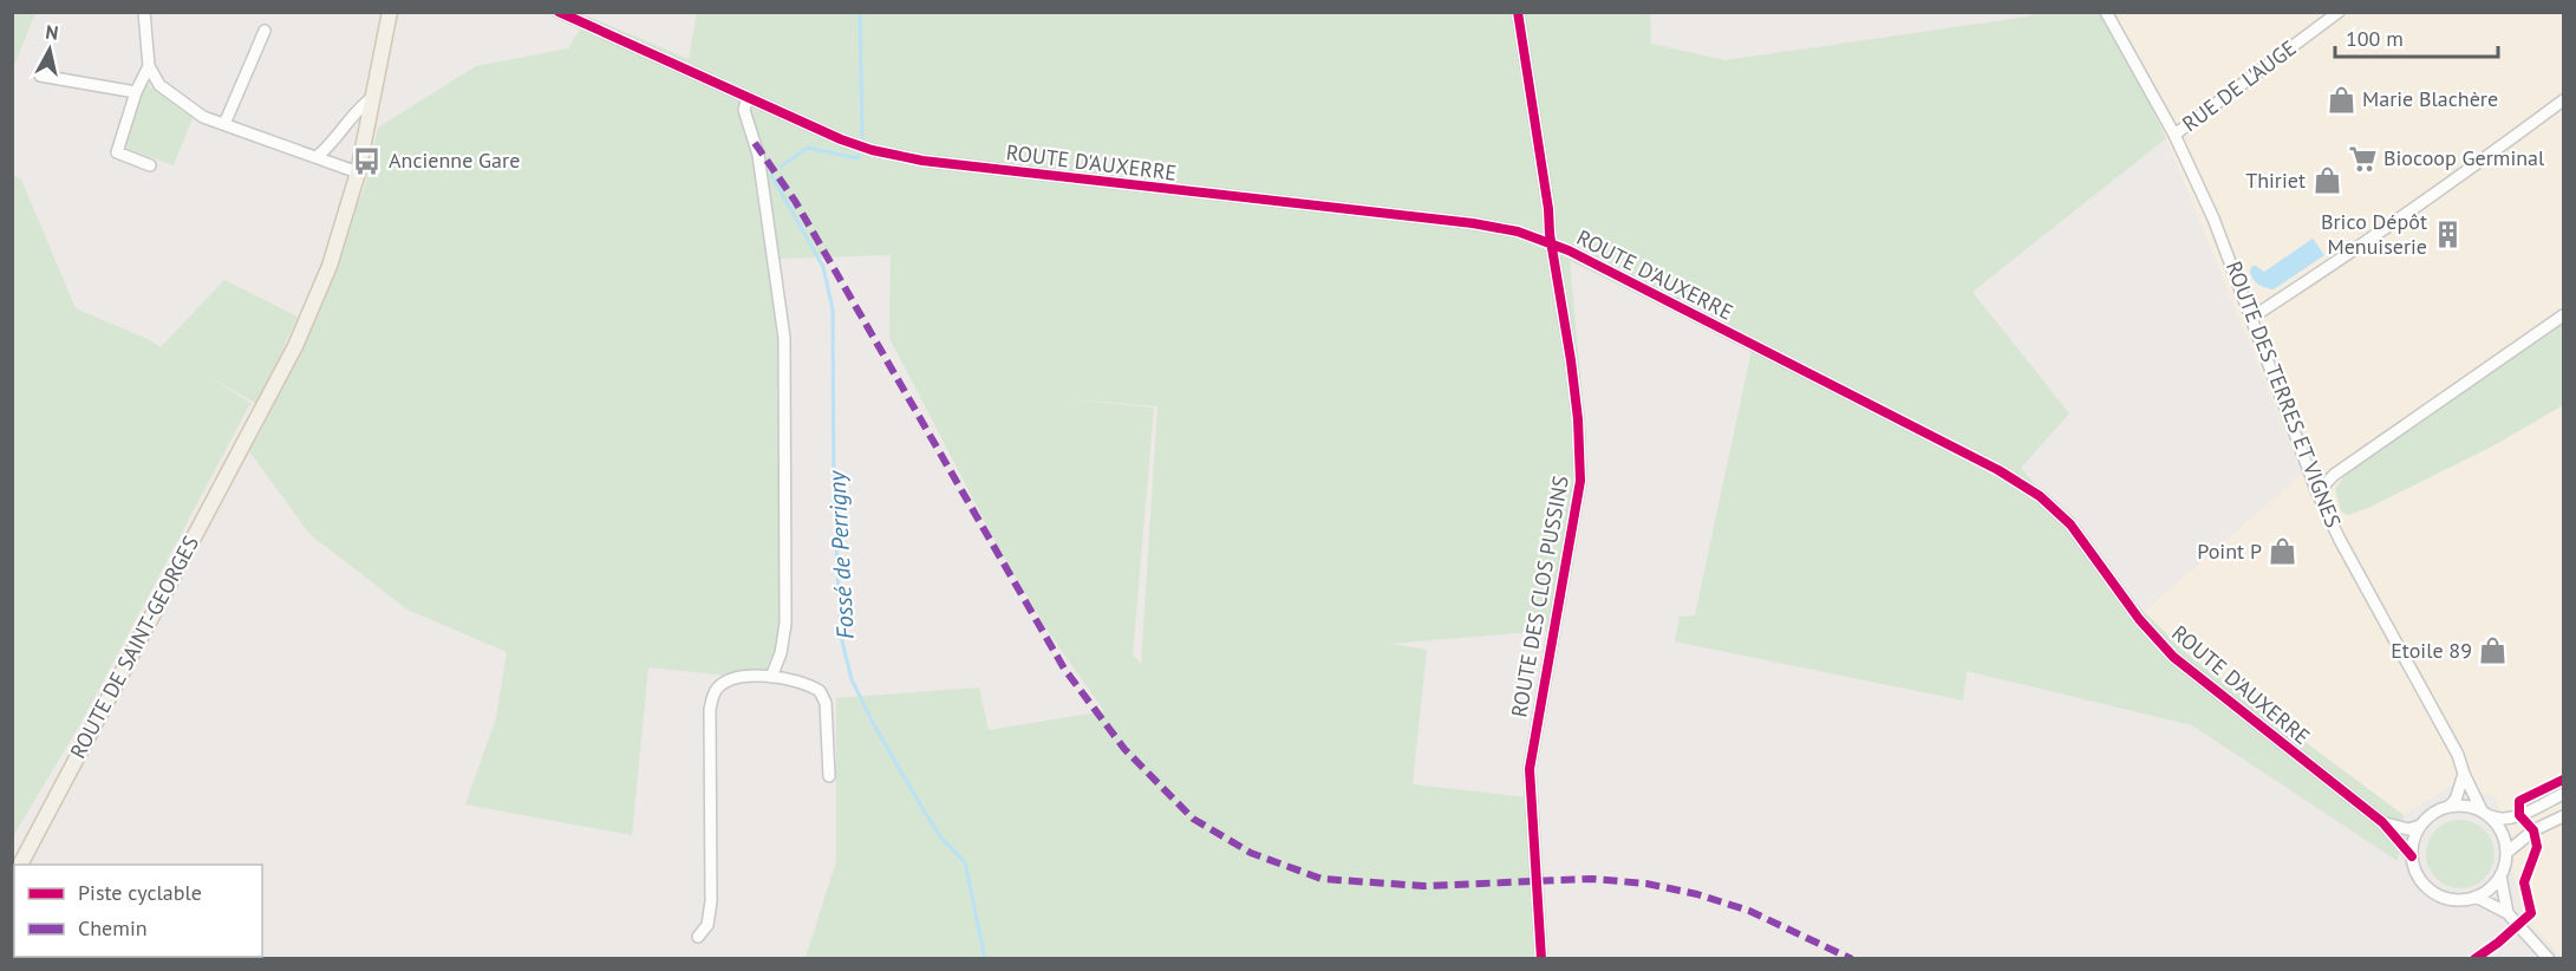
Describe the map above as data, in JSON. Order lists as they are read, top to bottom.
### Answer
{
  "streets": {
    "main road": ["ROUTE DE SAINT-GEORGES"],
    "street": [
      "RUE DE L'AUGE",
      "ROUTE D'AUXERRE",
      "ROUTE DES TERRES ET VIGNES",
      "ROUTE DES CLOS PUSSINS"
    ]
  },
  "crossings": [
    ["RUE DE L'AUGE", "ROUTE DES TERRES ET VIGNES"],
    ["ROUTE D'AUXERRE", "ROUTE DES TERRES ET VIGNES"],
    ["ROUTE D'AUXERRE", "ROUTE DES CLOS PUSSINS"]
  ],
  "water": ["Fossé de Perrigny"],
  "places": {
    "shop": [
      "Marie Blachère",
      "Thiriet",
      "Point P",
      "Etoile 89"
    ],
    "supermarket": ["Biocoop Germinal"],
    "bus stop": ["Ancienne Gare"],
    "building": ["Brico Dépôt Menuiserie"]
  },
  "legend": ["Piste cyclable", "Chemin"],
  "scale_bar": "100 m",
  "north": "top"
}
